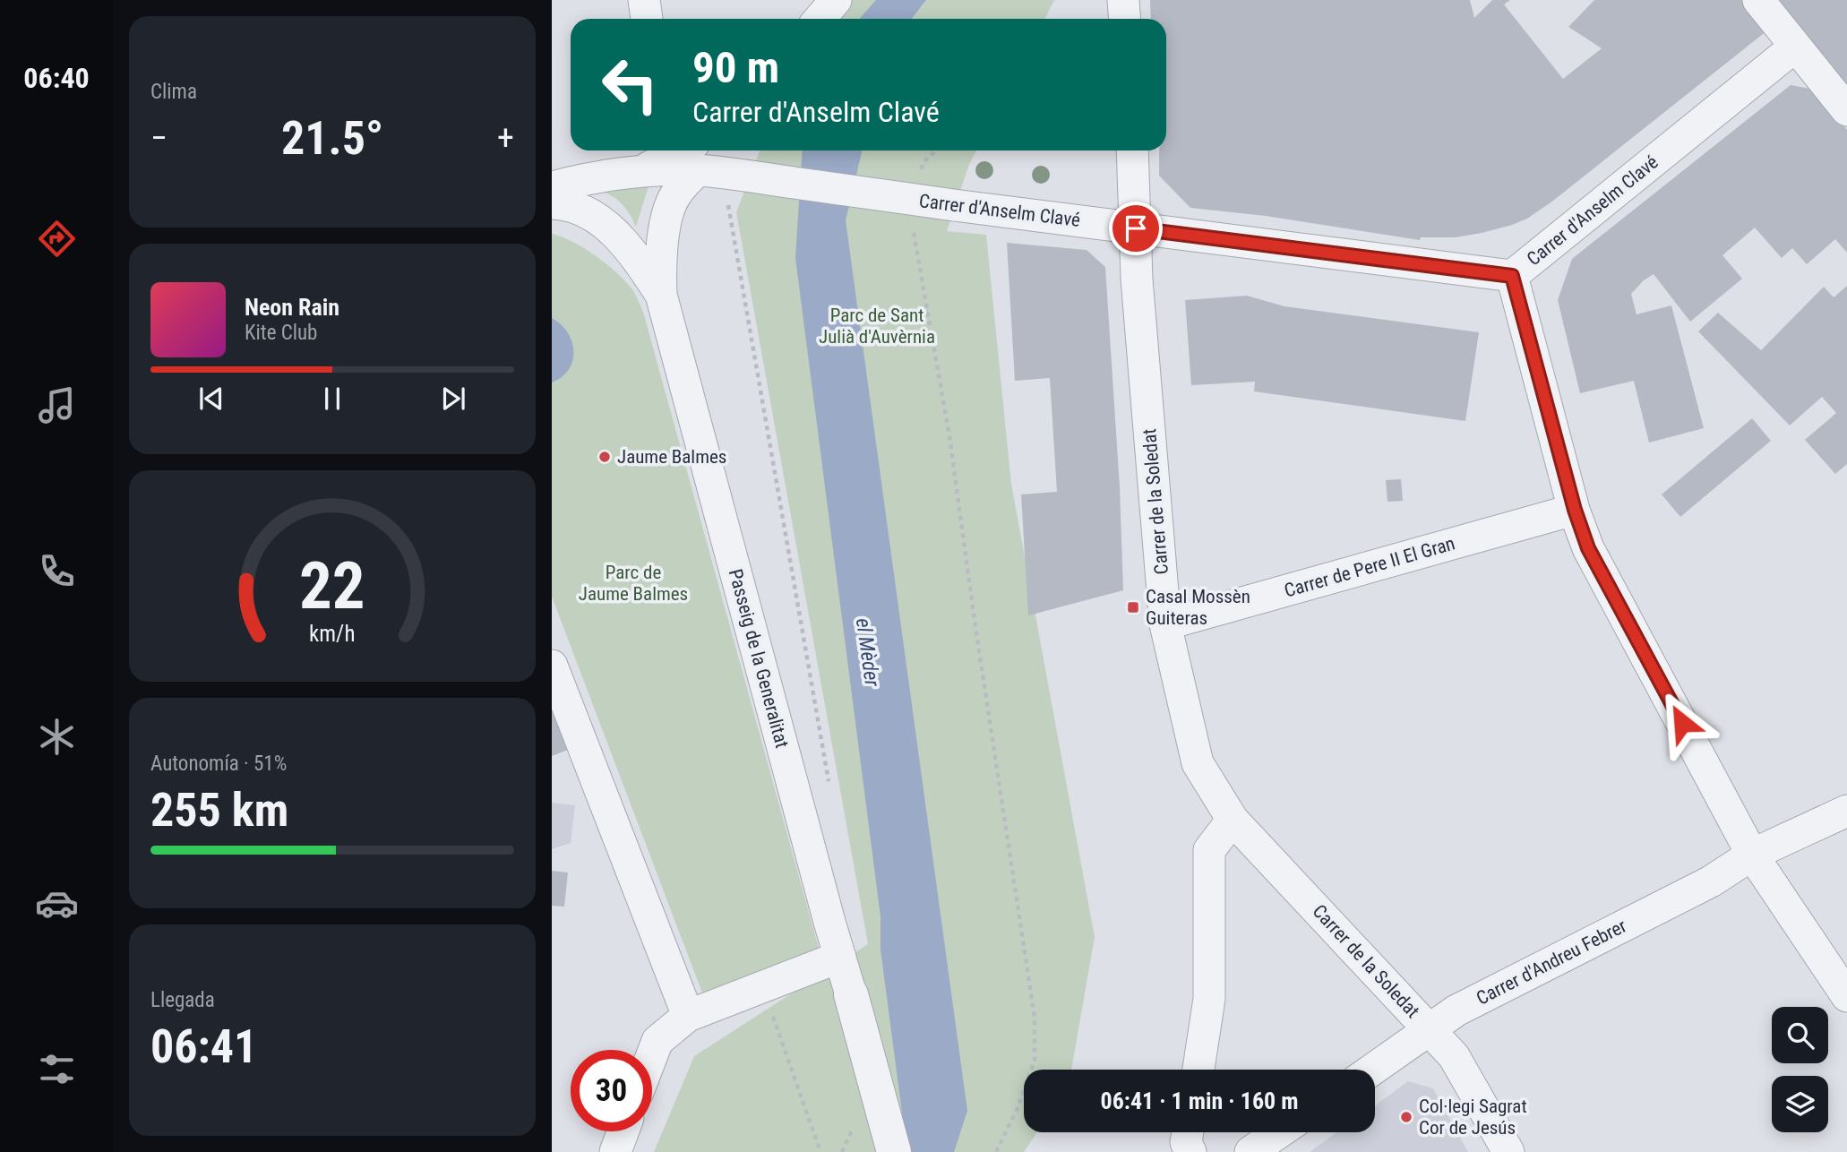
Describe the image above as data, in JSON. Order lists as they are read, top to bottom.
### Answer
{
  "streets": {
    "street": [
      "Carrer d'Anselm Clavé",
      "Carrer de la Soledat",
      "Carrer de Pere II El Gran",
      "Passeig de la Generalitat",
      "Carrer d'Andreu Febrer"
    ]
  },
  "crossings": [
    ["Carrer d'Anselm Clavé", "Carrer de la Soledat"],
    ["Carrer d'Anselm Clavé", "Passeig de la Generalitat"],
    ["Carrer de la Soledat", "Carrer de Pere II El Gran"],
    ["Carrer de la Soledat", "Carrer d'Andreu Febrer"]
  ],
  "water": ["el Mèder"],
  "parks": ["Parc de Sant Julià d'Auvèrnia", "Parc de Jaume Balmes"],
  "places": {
    "other": ["Jaume Balmes", "Col·legi Sagrat Cor de Jesús"],
    "transit": ["Casal Mossèn Guiteras"]
  },
  "page": {
    "tabs": "06:40",
    "tile": [
      "Clima",
      ["Autonomía · 51%", "255 km"],
      ["Llegada", "06:41"]
    ],
    "turn": ["90 m", "Carrer d'Anselm Clavé"],
    "heat": ["−", "21.5°", "+"],
    "song": ["Neon Rain", "Kite Club"],
    "limit": "30",
    "trip": "06:41 · 1 min · 160 m",
    "gauge": ["22", "km/h"]
  }
}
